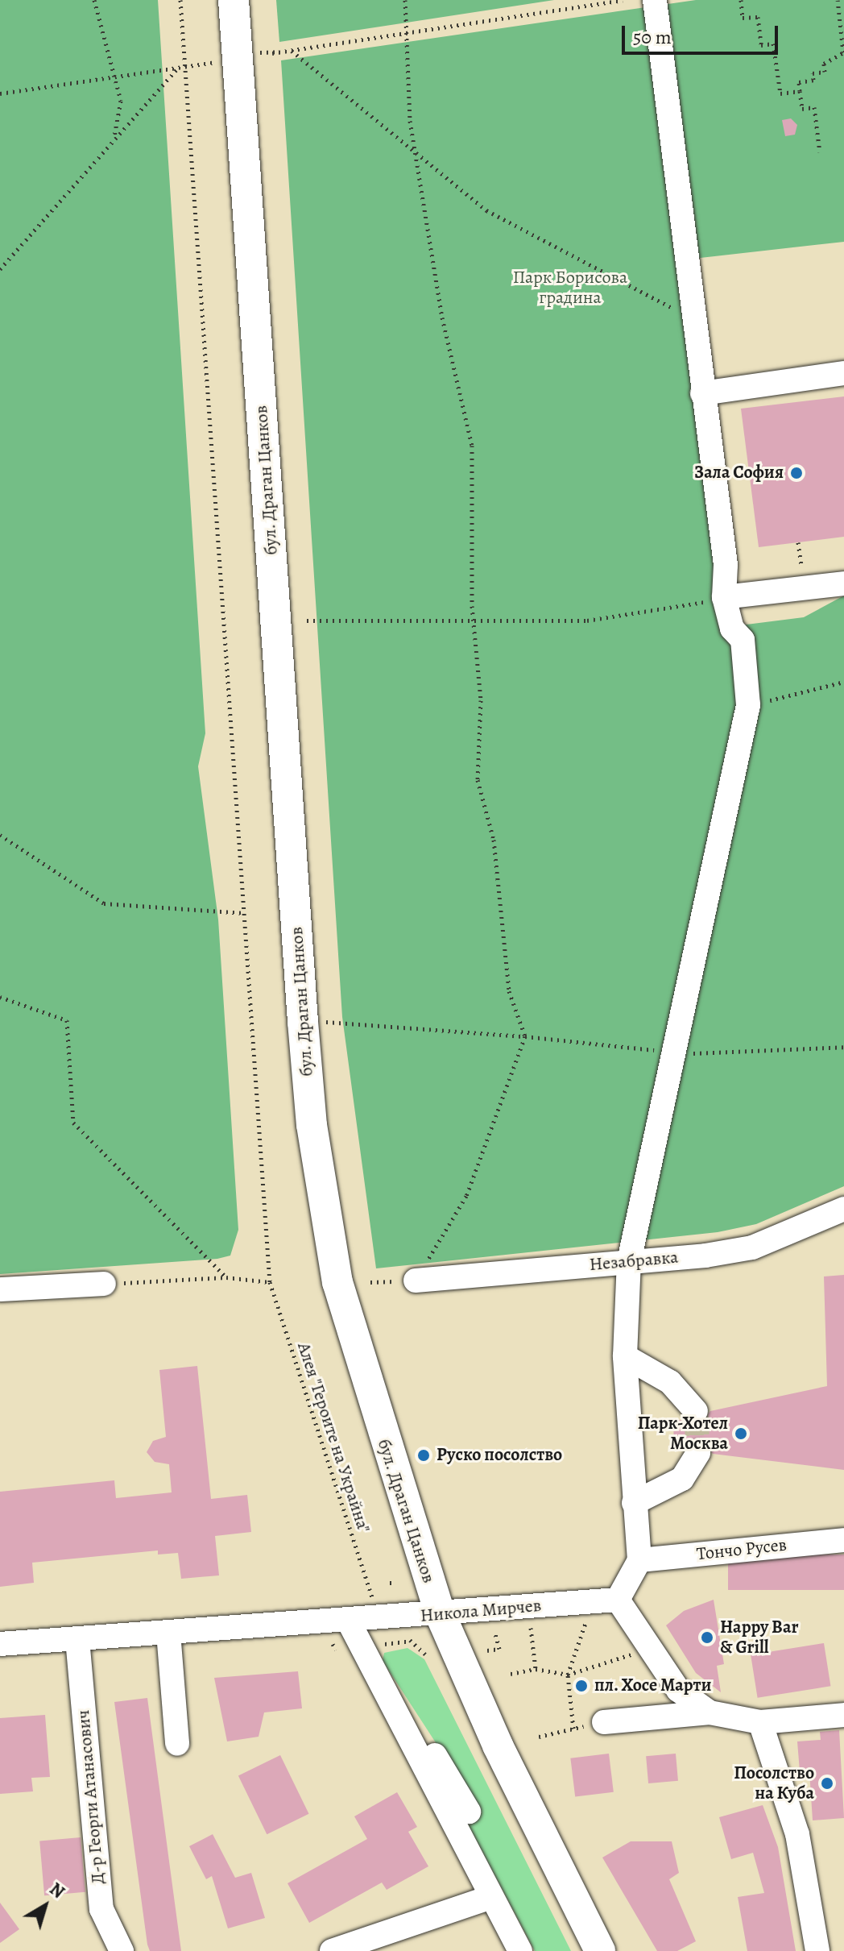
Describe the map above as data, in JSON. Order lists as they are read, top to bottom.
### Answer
{
  "streets": {
    "main road": ["бул. Драган Цанков"],
    "street": [
      "Незабравка",
      "Тончо Русев",
      "Никола Мирчев",
      "Д-р Георги Атанасович"
    ],
    "path": ["Алея \"Героите на Украйна\""]
  },
  "crossings": [
    ["бул. Драган Цанков", "Никола Мирчев"],
    ["Никола Мирчев", "Д-р Георги Атанасович"]
  ],
  "parks": ["Парк Борисова градина"],
  "places": [
    "Зала София",
    "Парк-Хотел Москва",
    "Руско посолство",
    "Happy Bar & Grill",
    "пл. Хосе Марти",
    "Посолство на Куба"
  ],
  "scale_bar": "50 m",
  "north": "top right"
}
